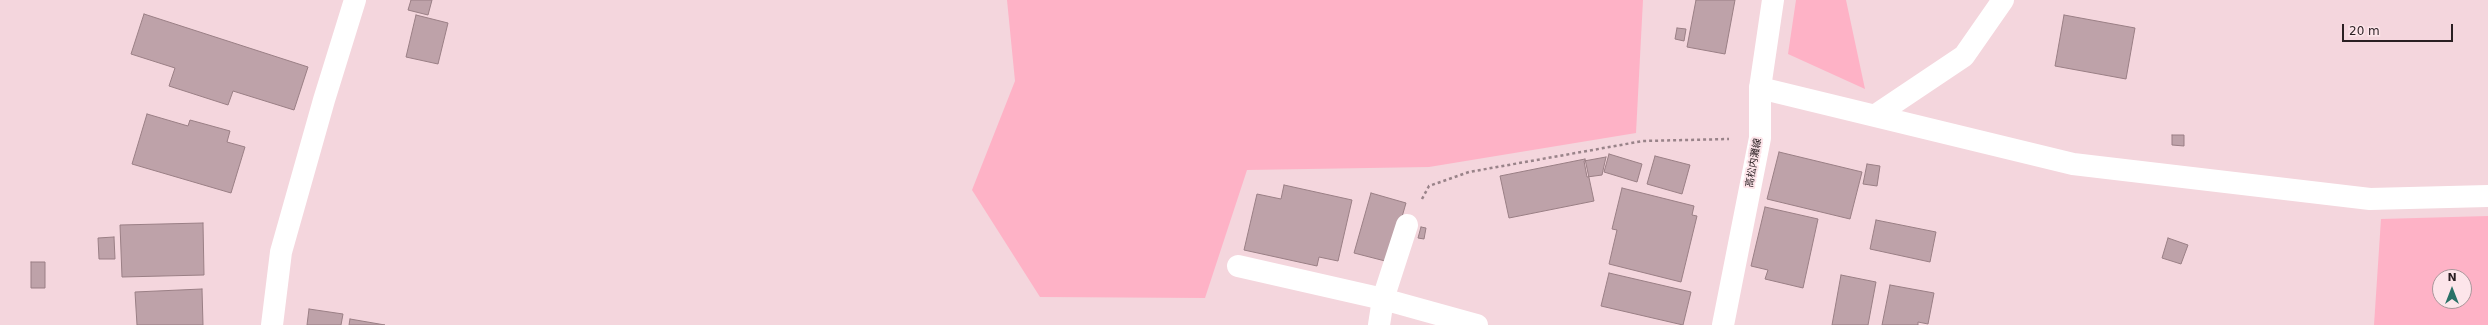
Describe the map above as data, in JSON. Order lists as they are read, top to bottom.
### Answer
{
  "streets": {
    "street": ["高松内灘線"]
  },
  "scale_bar": "20 m",
  "north": "top"
}
